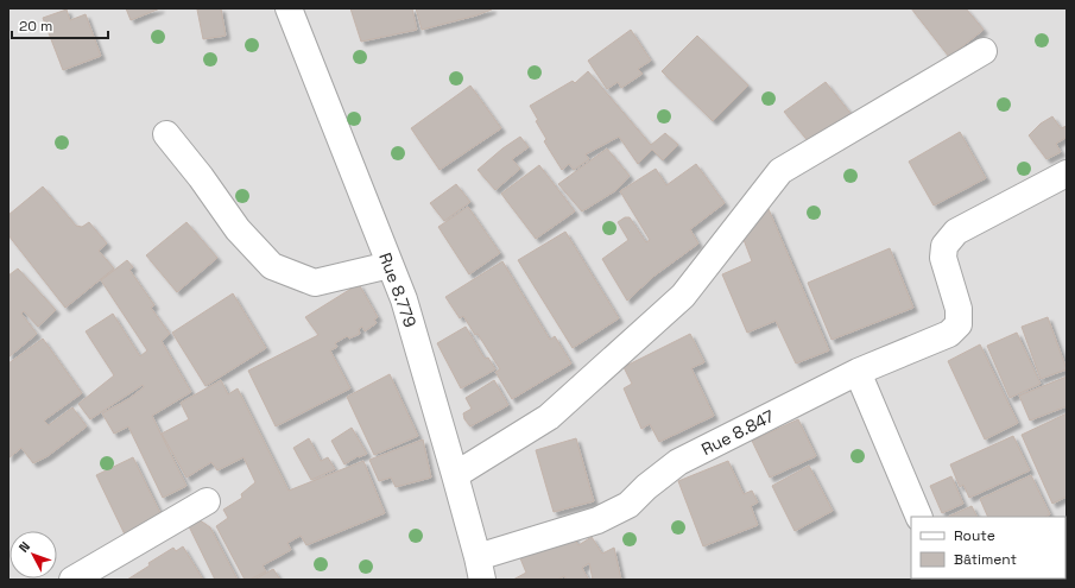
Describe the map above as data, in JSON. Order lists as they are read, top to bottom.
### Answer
{
  "streets": {
    "street": ["Rue 8.779", "Rue 8.847"]
  },
  "crossings": [
    ["Rue 8.779", "Rue 8.847"]
  ],
  "legend": ["Route", "Bâtiment"],
  "scale_bar": "20 m",
  "north": "top left"
}
